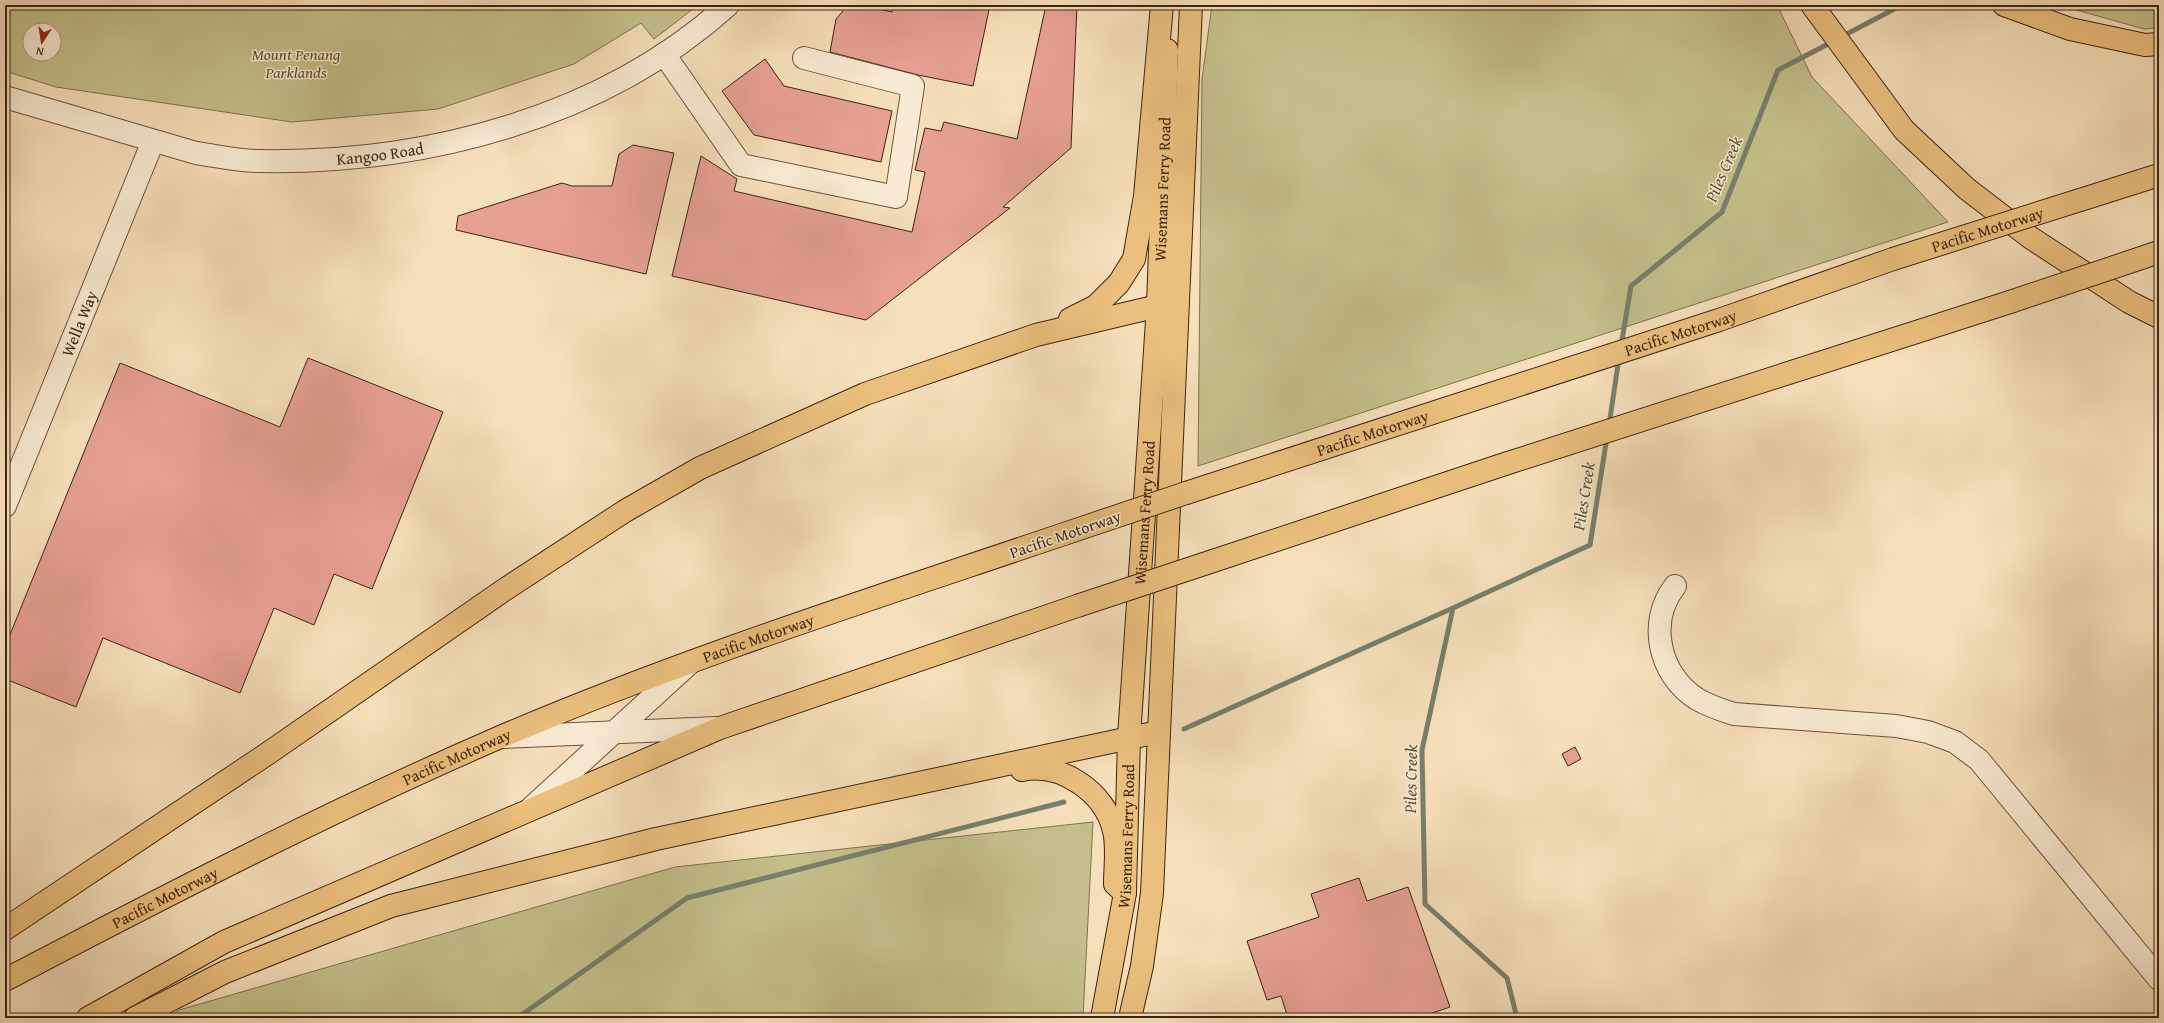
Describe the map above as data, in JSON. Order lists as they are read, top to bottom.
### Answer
{
  "streets": {
    "main road": ["Wisemans Ferry Road", "Pacific Motorway"],
    "street": ["Kangoo Road", "Wella Way"]
  },
  "crossings": [
    ["Kangoo Road", "Wella Way"]
  ],
  "water": ["Piles Creek"],
  "parks": ["Mount Penang Parklands"],
  "north": "bottom"
}
